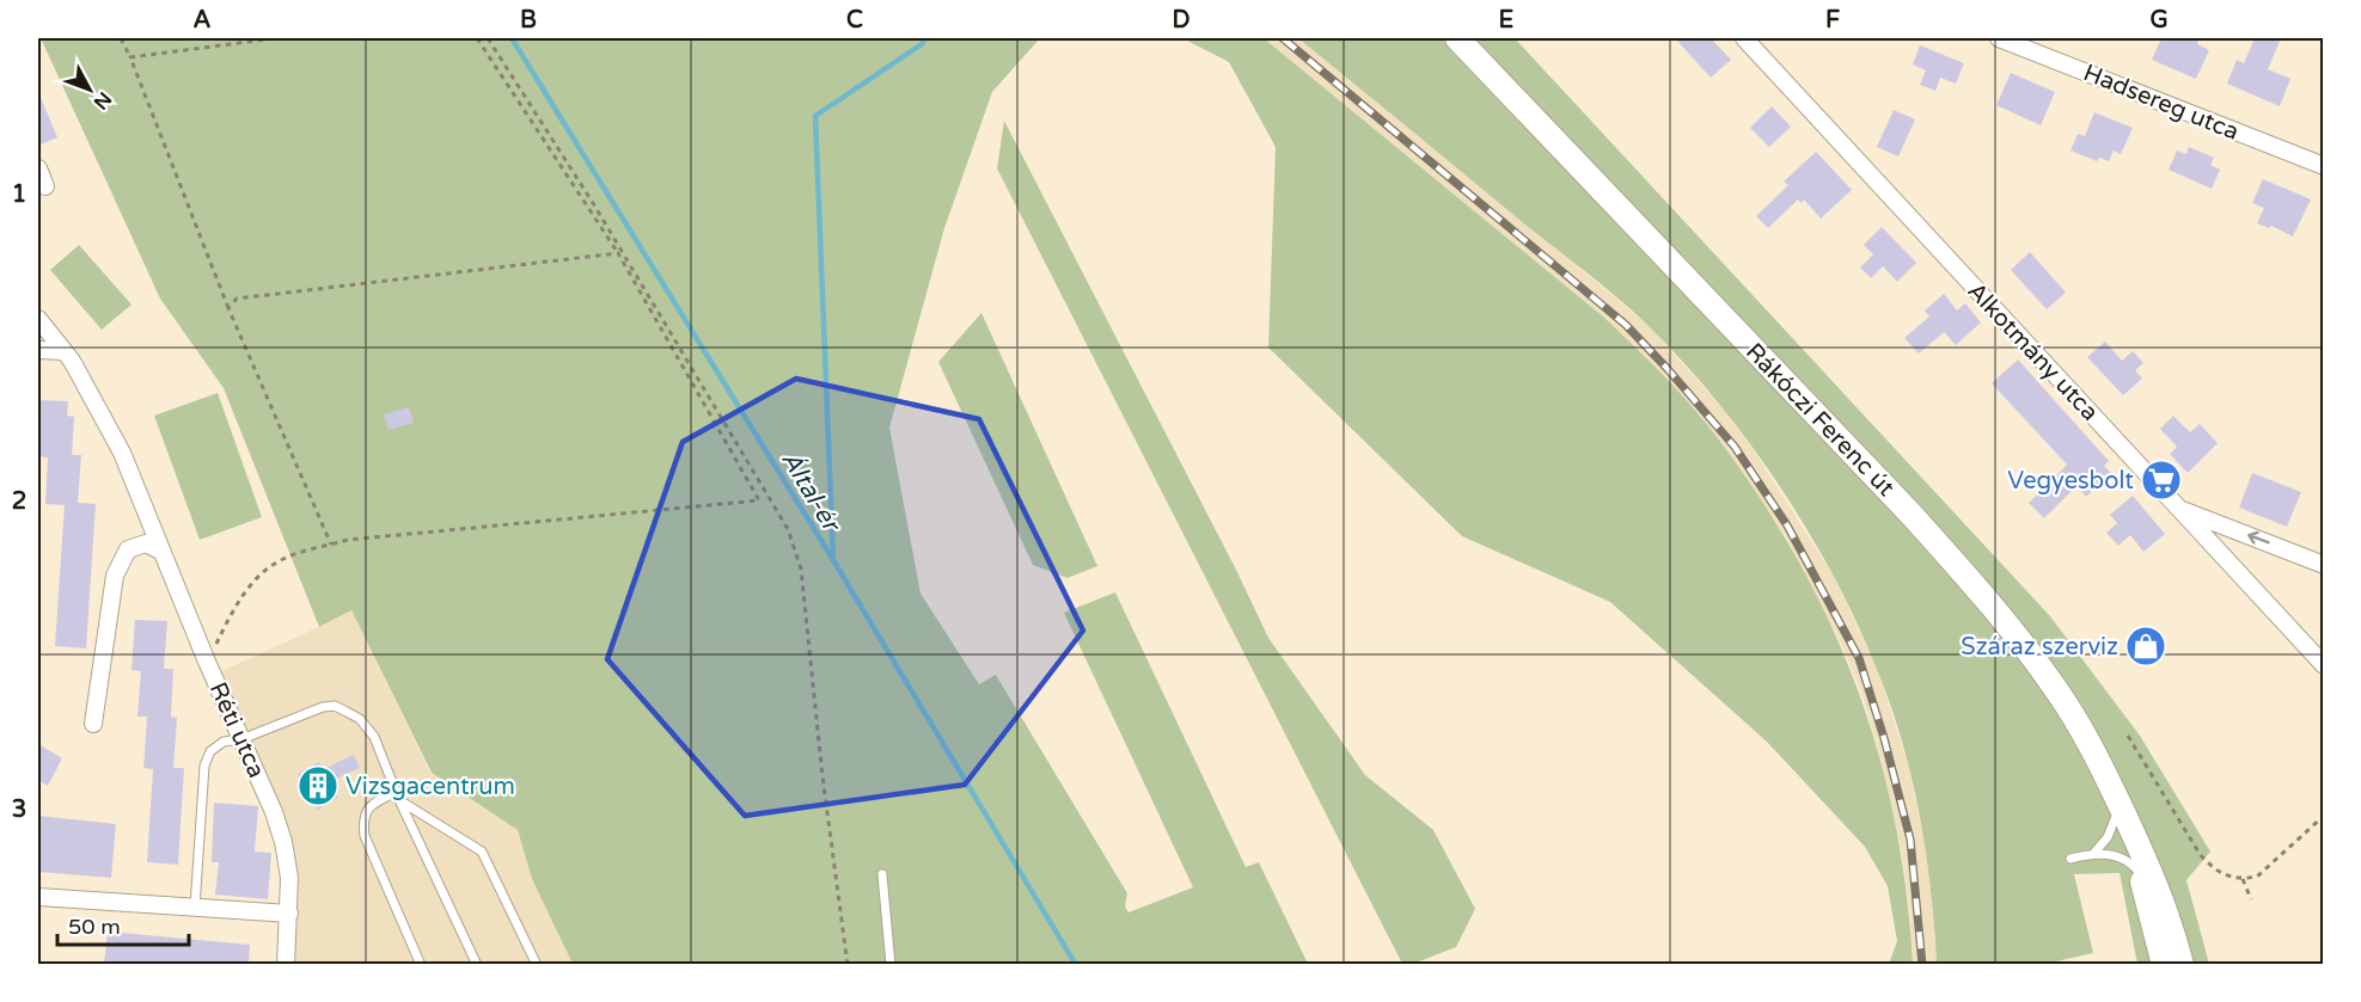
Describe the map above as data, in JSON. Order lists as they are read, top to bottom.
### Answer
{
  "streets": {
    "main road": ["Rákóczi Ferenc út"],
    "street": ["Hadsereg utca", "Alkotmány utca", "Réti utca"]
  },
  "water": ["Által-ér"],
  "places": {
    "supermarket": ["Vegyesbolt"],
    "shop": ["Száraz szerviz"],
    "building": ["Vizsgacentrum"]
  },
  "scale_bar": "50 m",
  "north": "bottom right",
  "grid": {
    "columns": [
      "A",
      "B",
      "C",
      "D",
      "E",
      "F",
      "G"
    ],
    "rows": ["1", "2", "3"]
  }
}
